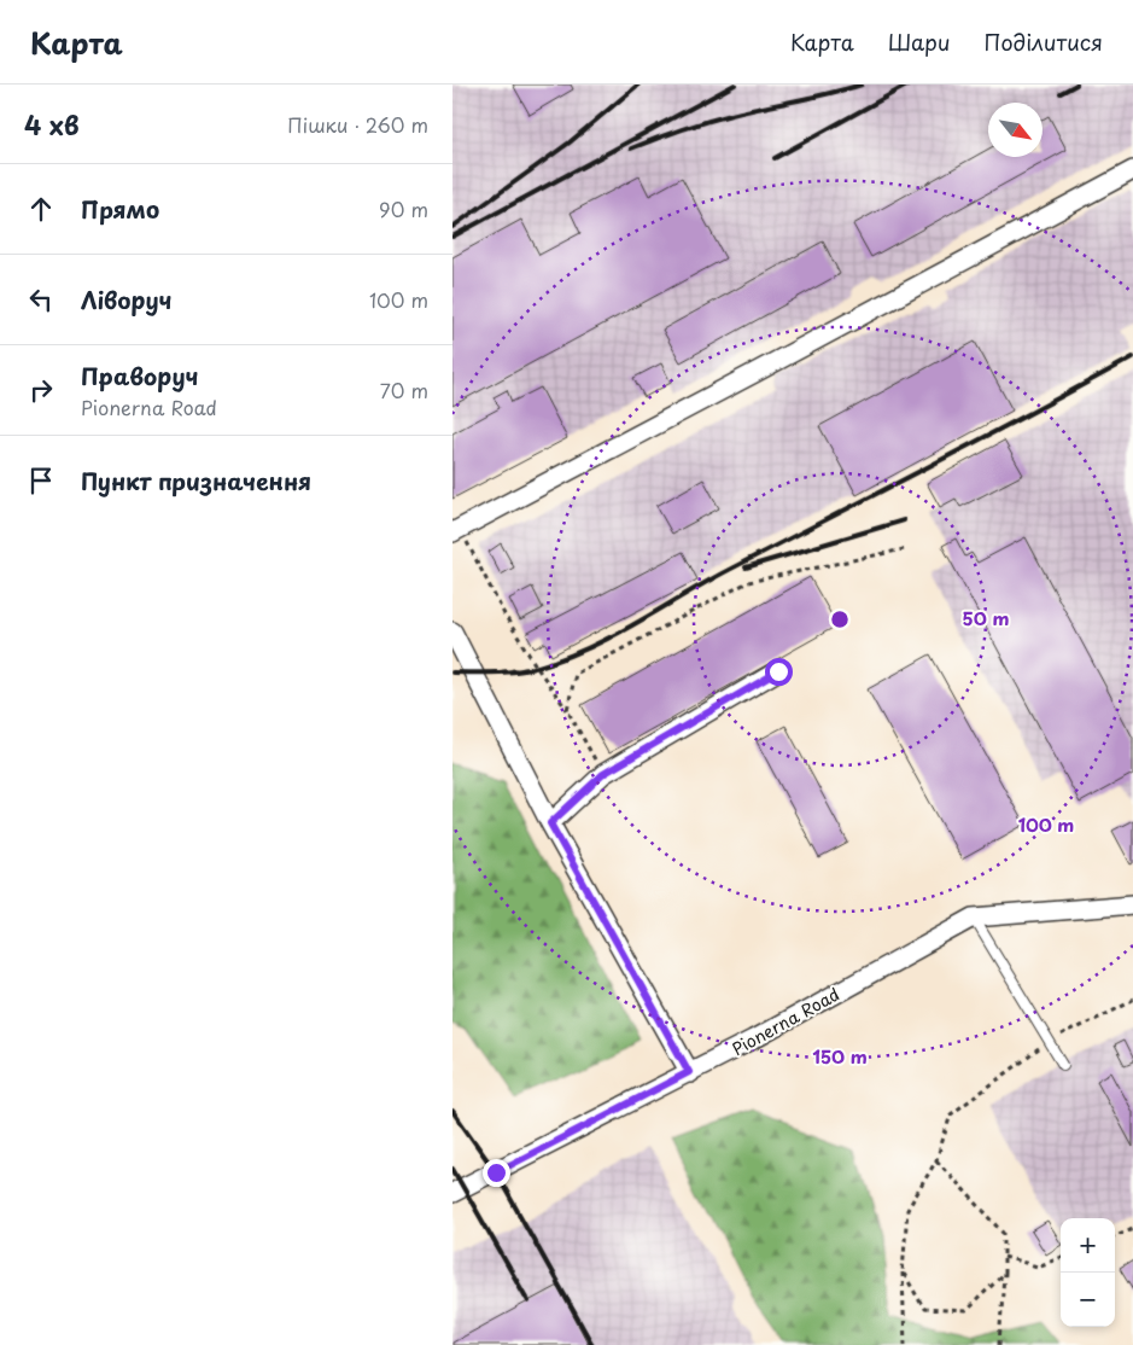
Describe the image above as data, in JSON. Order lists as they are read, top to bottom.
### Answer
{
  "streets": {
    "street": ["Pionerna Road"]
  },
  "north": "bottom right",
  "page": {
    "header": "Карта",
    "nav": ["Карта", "Шари", "Поділитися"],
    "heading": ["4 хв", "Пішки · 260 m"],
    "list": [
      ["Прямо", "90 m"],
      ["Ліворуч", "100 m"],
      ["Праворуч", "Pionerna Road", "70 m"],
      "Пункт призначення"
    ],
    "map_buttons": ["+", "−"]
  },
  "rings": ["50 m", "100 m", "150 m"]
}
